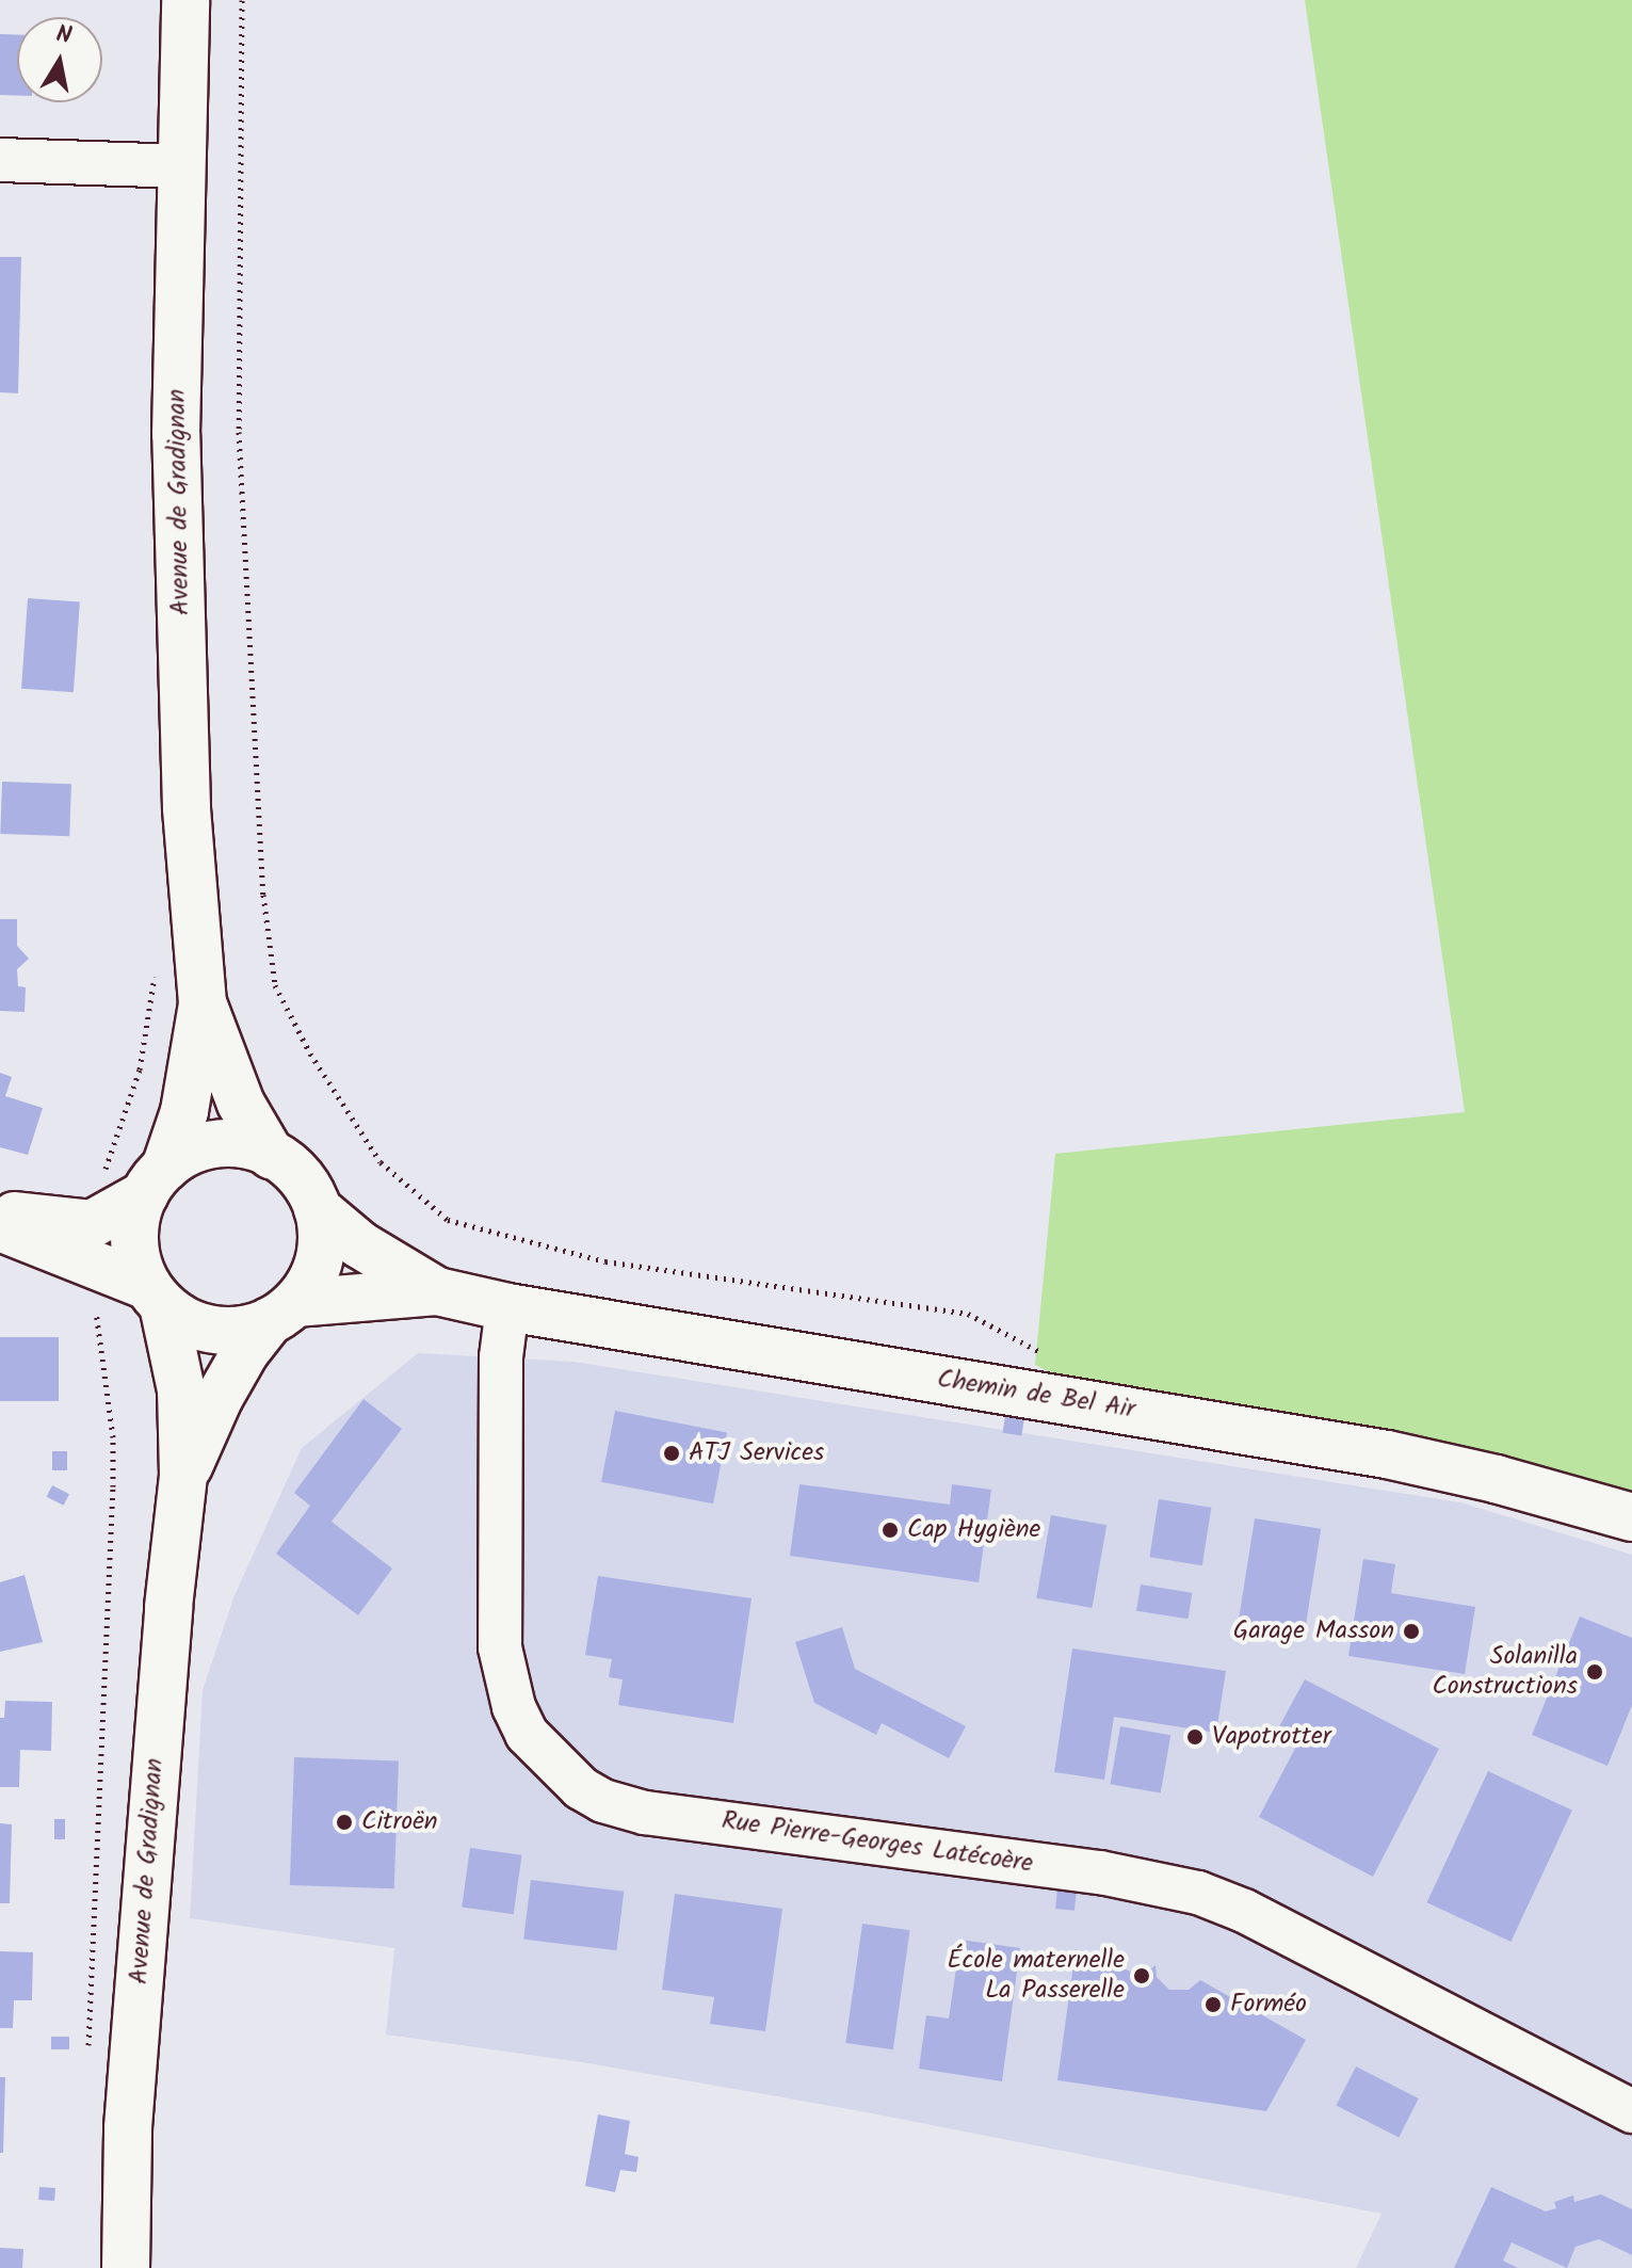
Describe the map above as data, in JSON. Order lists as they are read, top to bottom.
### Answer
{
  "streets": {
    "street": ["Avenue de Gradignan", "Chemin de Bel Air", "Rue Pierre-Georges Latécoère"]
  },
  "crossings": [
    ["Avenue de Gradignan", "Chemin de Bel Air"],
    ["Chemin de Bel Air", "Rue Pierre-Georges Latécoère"]
  ],
  "places": [
    "ATJ Services",
    "Cap Hygiène",
    "Garage Masson",
    "Solanilla Constructions",
    "Vapotrotter",
    "Citroën",
    "École maternelle La Passerelle",
    "Forméo"
  ],
  "north": "top"
}
